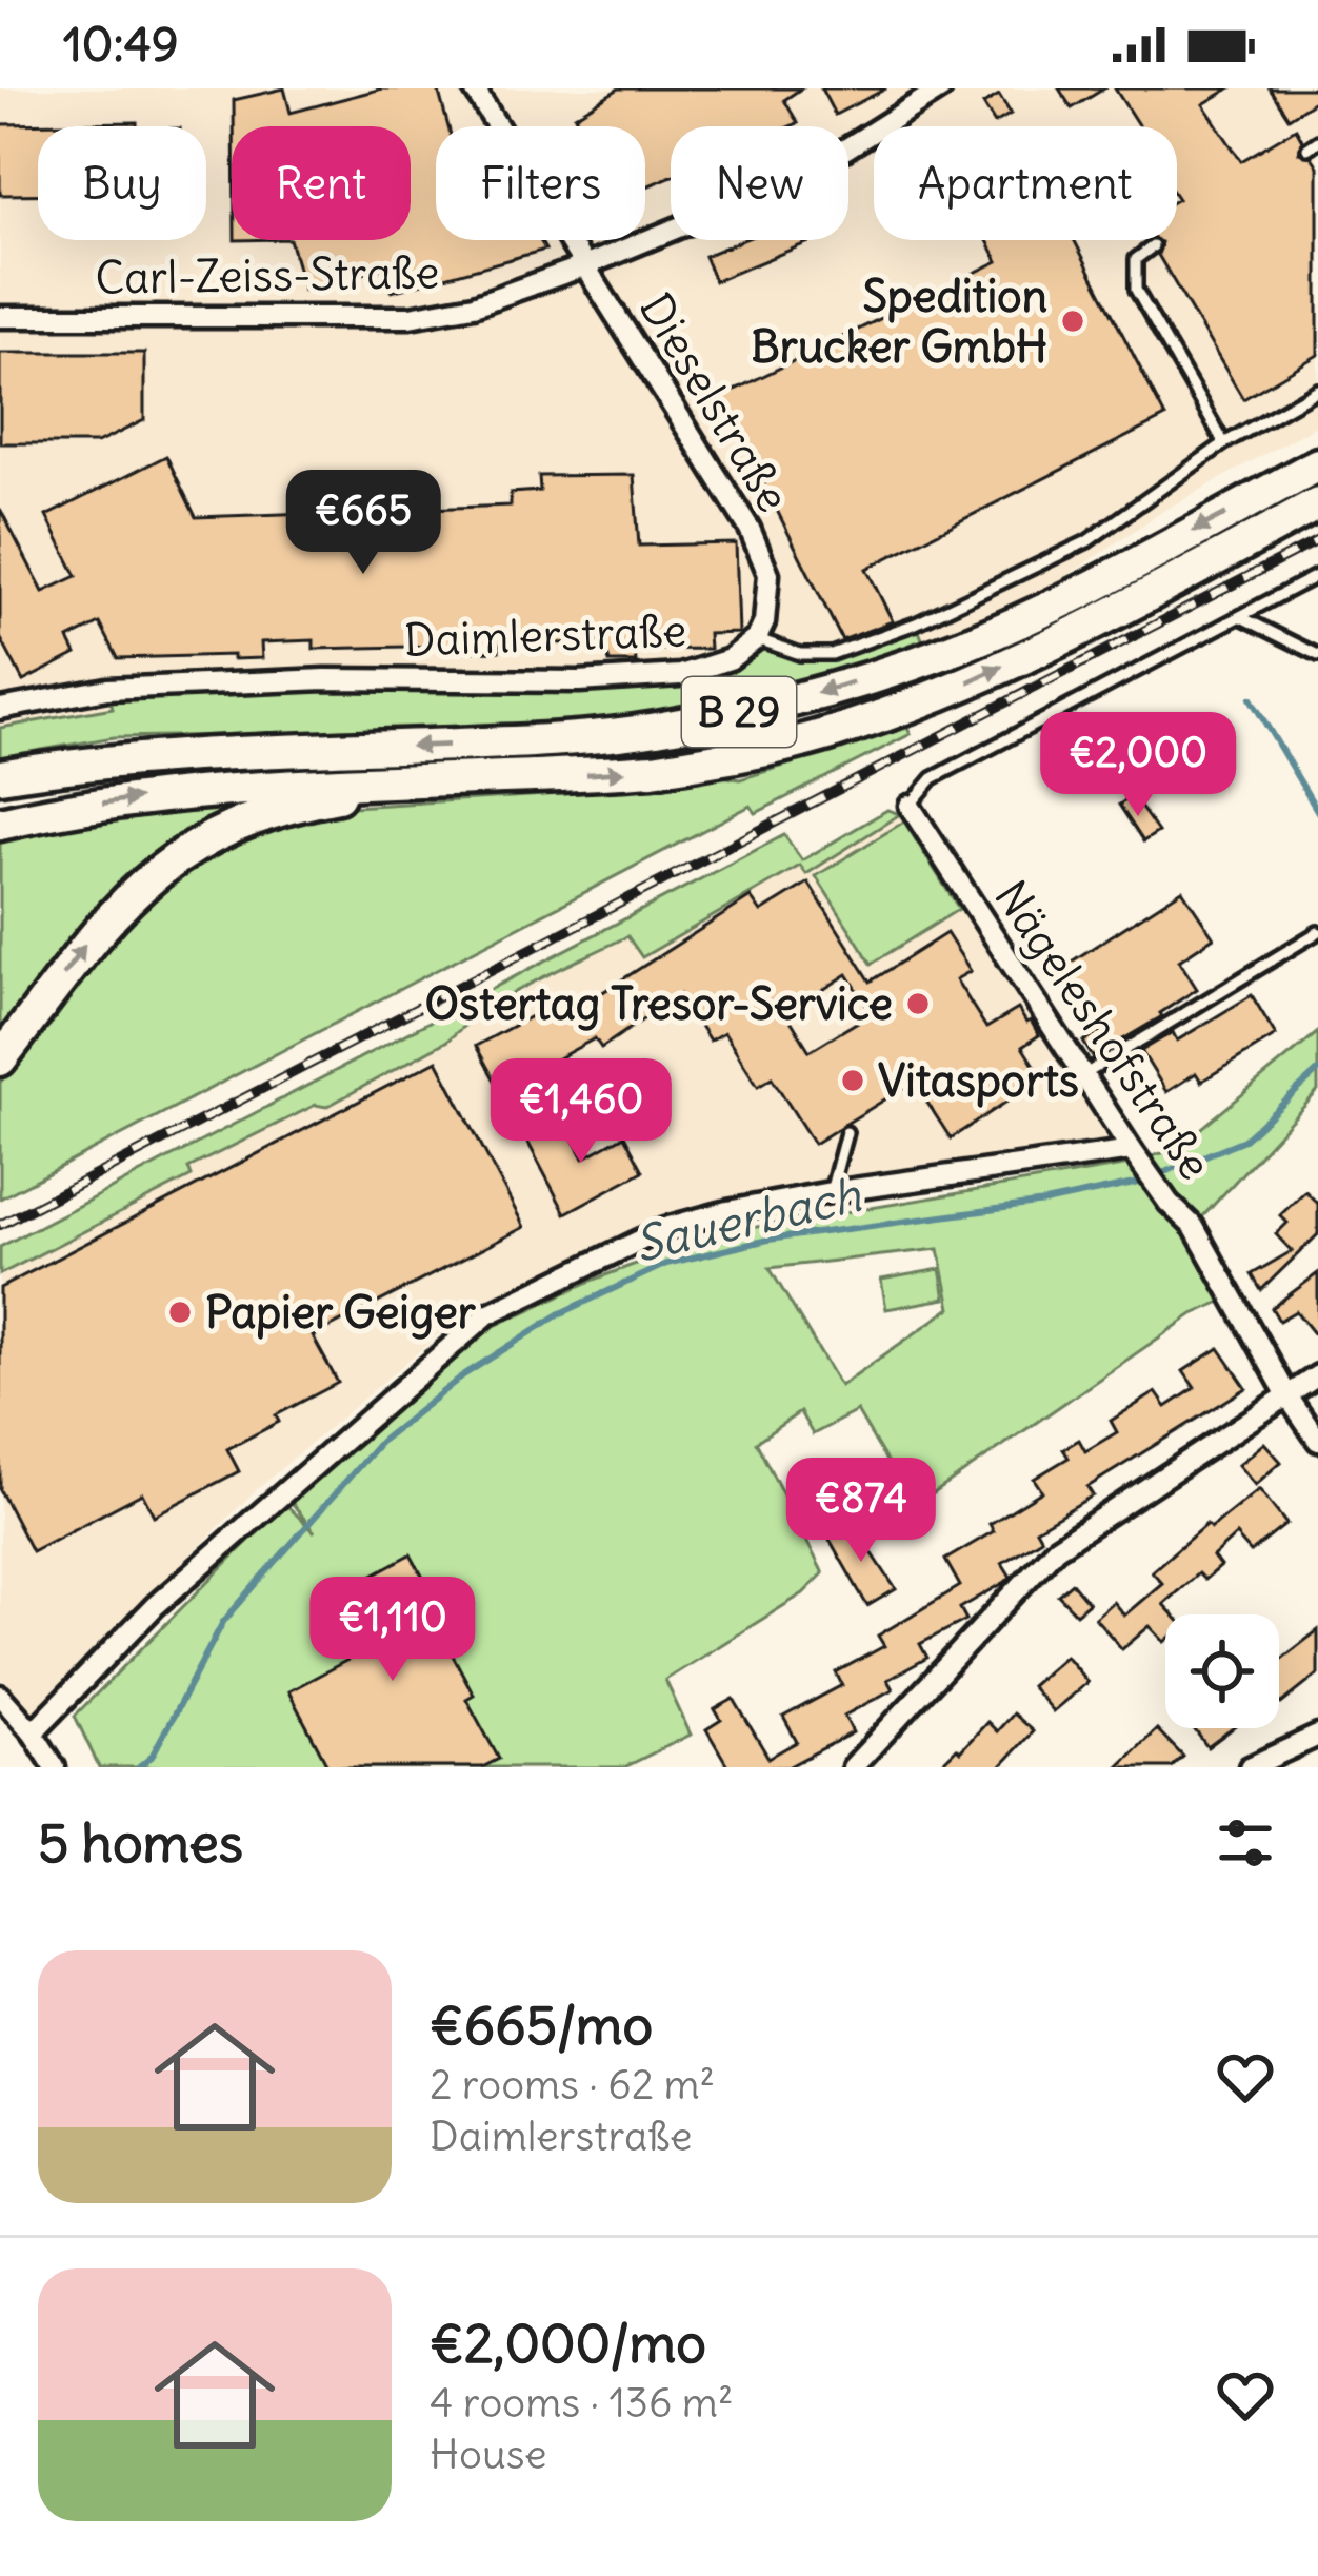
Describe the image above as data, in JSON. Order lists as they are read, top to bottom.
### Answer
{
  "streets": {
    "highway": ["B 29"],
    "street": [
      "Carl-Zeiss-Straße",
      "Dieselstraße",
      "Daimlerstraße",
      "Nägeleshofstraße"
    ]
  },
  "crossings": [
    ["Carl-Zeiss-Straße", "Dieselstraße"],
    ["Dieselstraße", "Daimlerstraße"]
  ],
  "water": ["Sauerbach"],
  "places": [
    "Spedition Brucker GmbH",
    "Ostertag Tresor-Service",
    "Vitasports",
    "Papier Geiger"
  ],
  "page": {
    "status": "10:49",
    "chip": [
      "Buy",
      "Rent",
      "Filters",
      "New",
      "Apartment"
    ],
    "price": [
      "€665",
      "€2,000",
      "€1,460",
      "€874",
      "€1,110"
    ],
    "heading": "5 homes",
    "list": [
      {
        "name": "€665/mo",
        "note": "2 rooms · 62 m² · Daimlerstraße"
      },
      {
        "name": "€2,000/mo",
        "note": "4 rooms · 136 m² · House"
      }
    ]
  }
}
